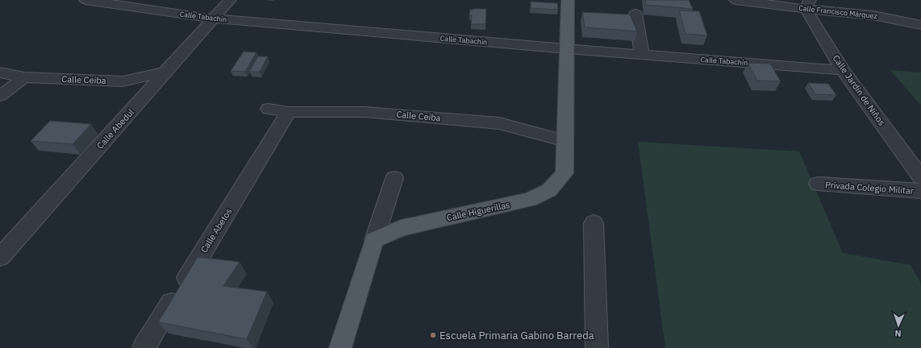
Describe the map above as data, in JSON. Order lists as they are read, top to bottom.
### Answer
{
  "streets": {
    "main road": ["Calle Higuerillas"],
    "street": [
      "Calle Francisco Márquez",
      "Calle Tabachín",
      "Calle Ceiba",
      "Calle Jardín de Niños",
      "Calle Abedul",
      "Privada Colegio Militar",
      "Calle Abetos"
    ]
  },
  "crossings": [
    ["Calle Francisco Márquez", "Calle Jardín de Niños"],
    ["Calle Tabachín", "Calle Jardín de Niños"],
    ["Calle Tabachín", "Calle Abedul"],
    ["Calle Tabachín", "Calle Higuerillas"],
    ["Calle Ceiba", "Calle Abedul"],
    ["Calle Ceiba", "Calle Higuerillas"],
    ["Calle Ceiba", "Calle Abetos"]
  ],
  "places": ["Escuela Primaria Gabino Barreda"],
  "north": "bottom"
}
